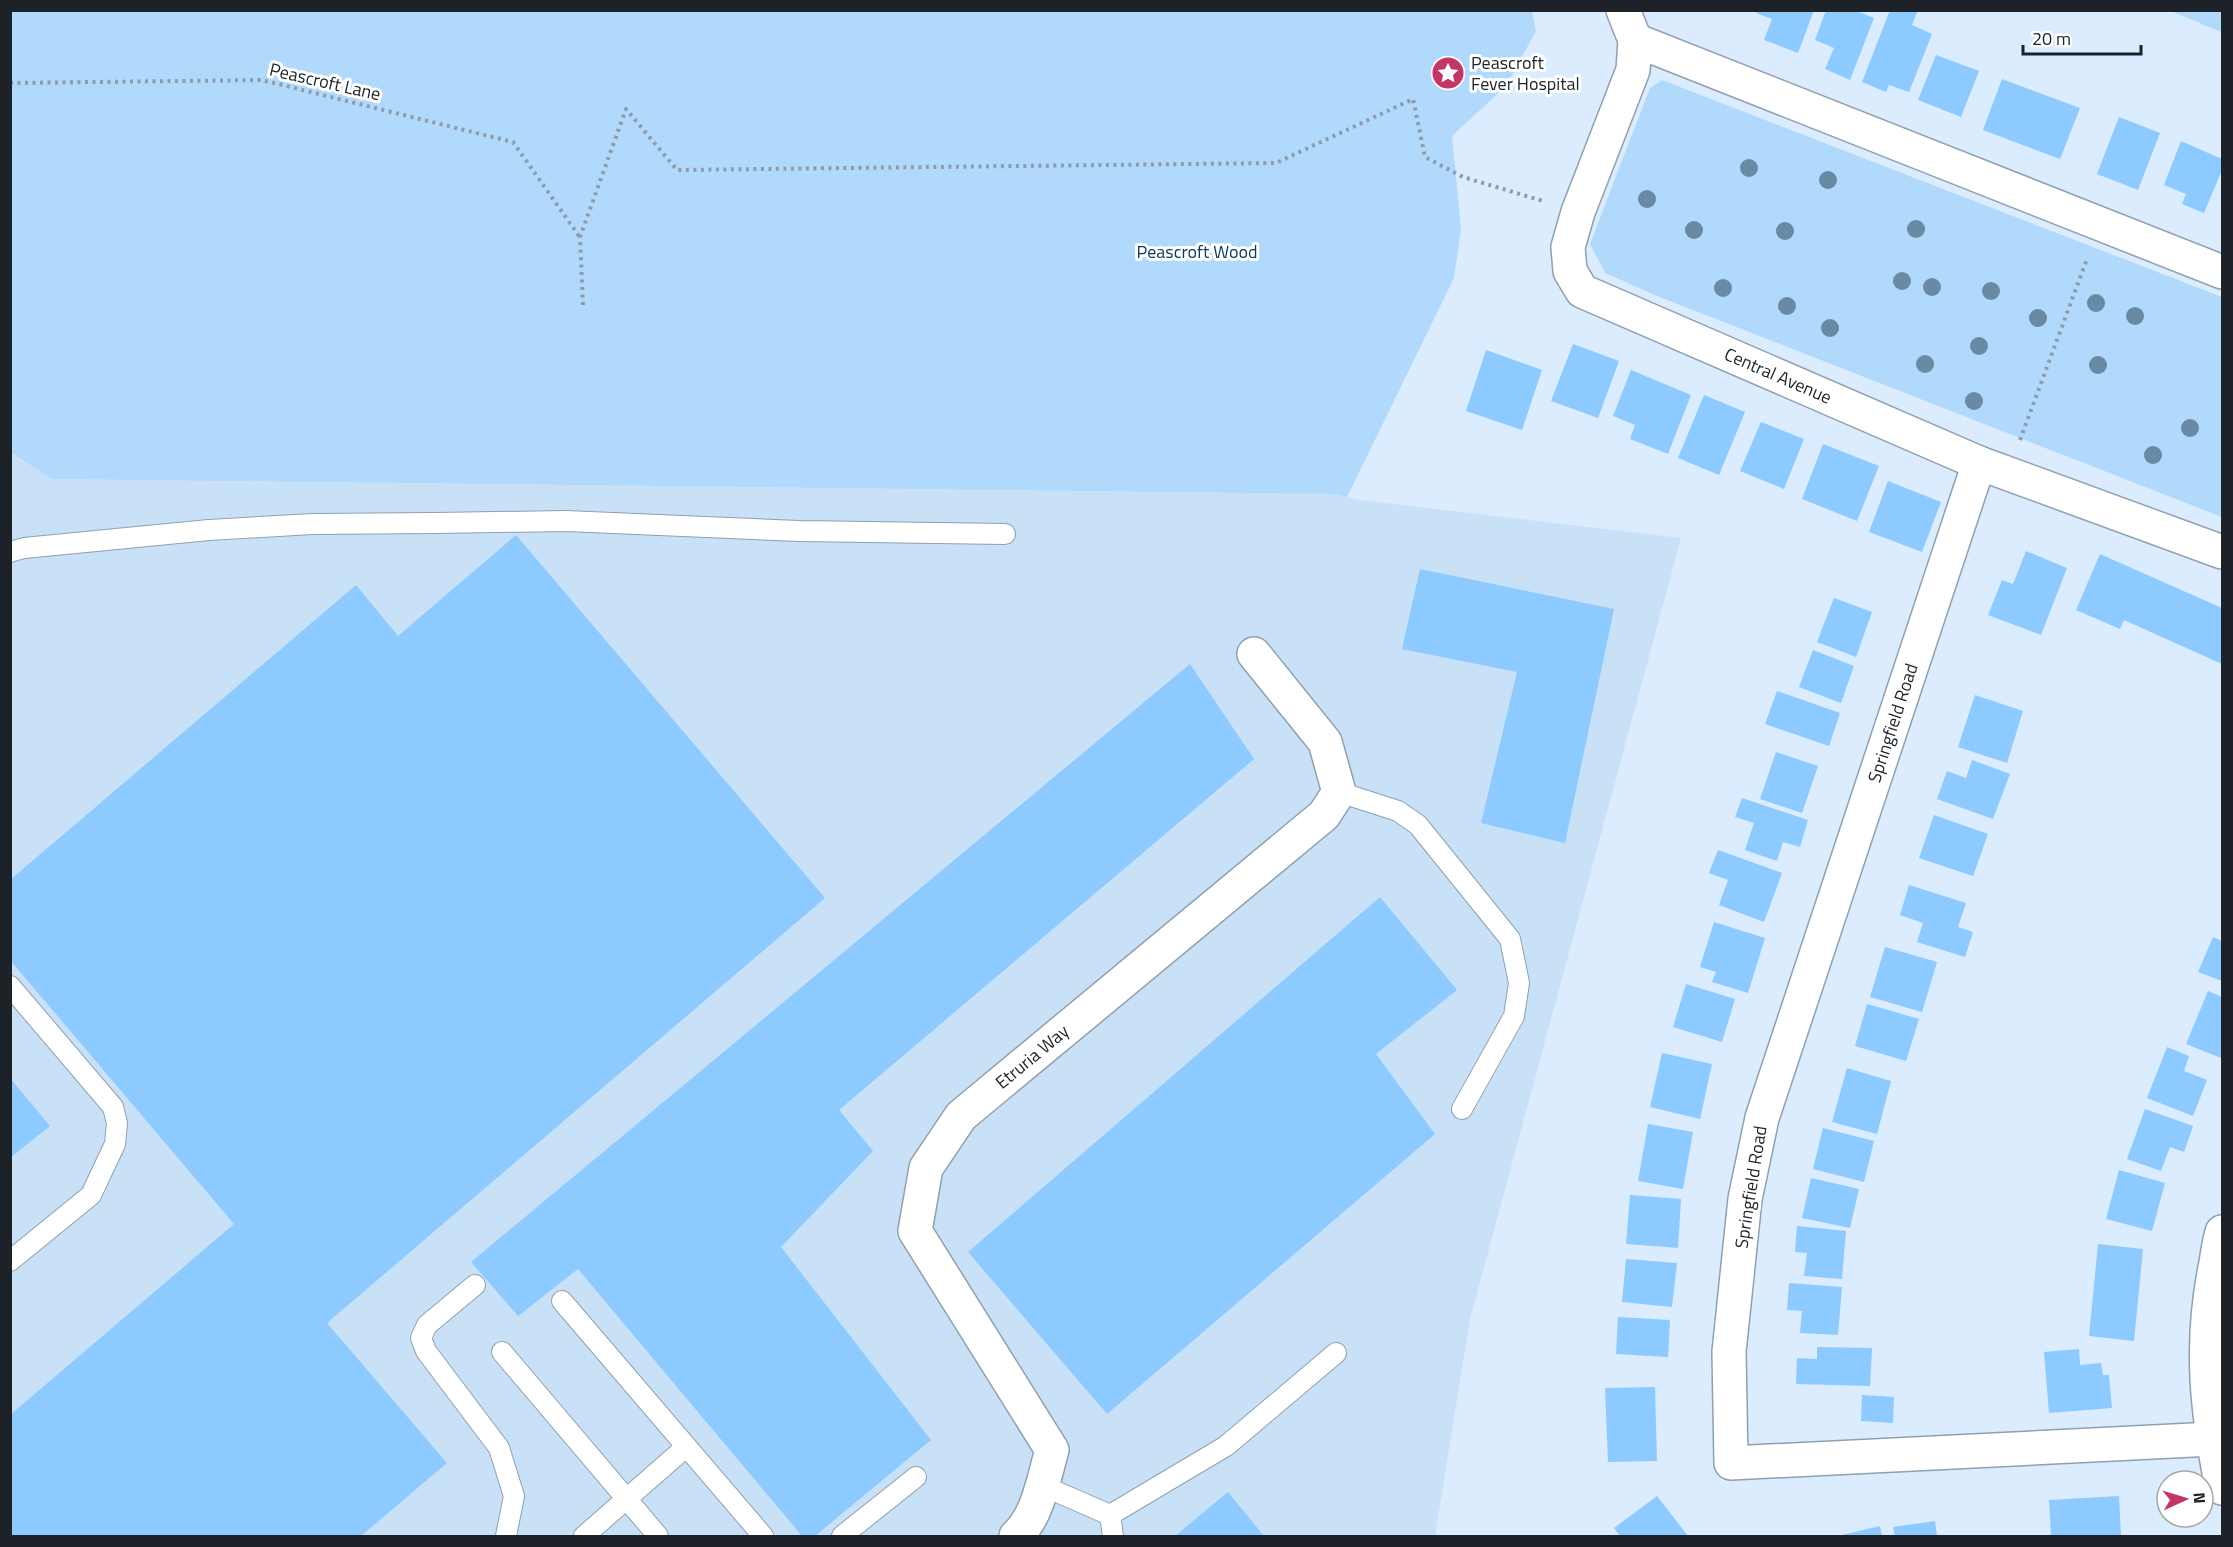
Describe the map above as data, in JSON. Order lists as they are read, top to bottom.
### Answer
{
  "streets": {
    "street": ["Central Avenue", "Springfield Road", "Etruria Way"],
    "path": ["Peascroft Lane"]
  },
  "crossings": [
    ["Central Avenue", "Springfield Road"]
  ],
  "parks": ["Peascroft Wood"],
  "places": {
    "place": ["Peascroft Fever Hospital"]
  },
  "scale_bar": "20 m",
  "north": "right"
}
